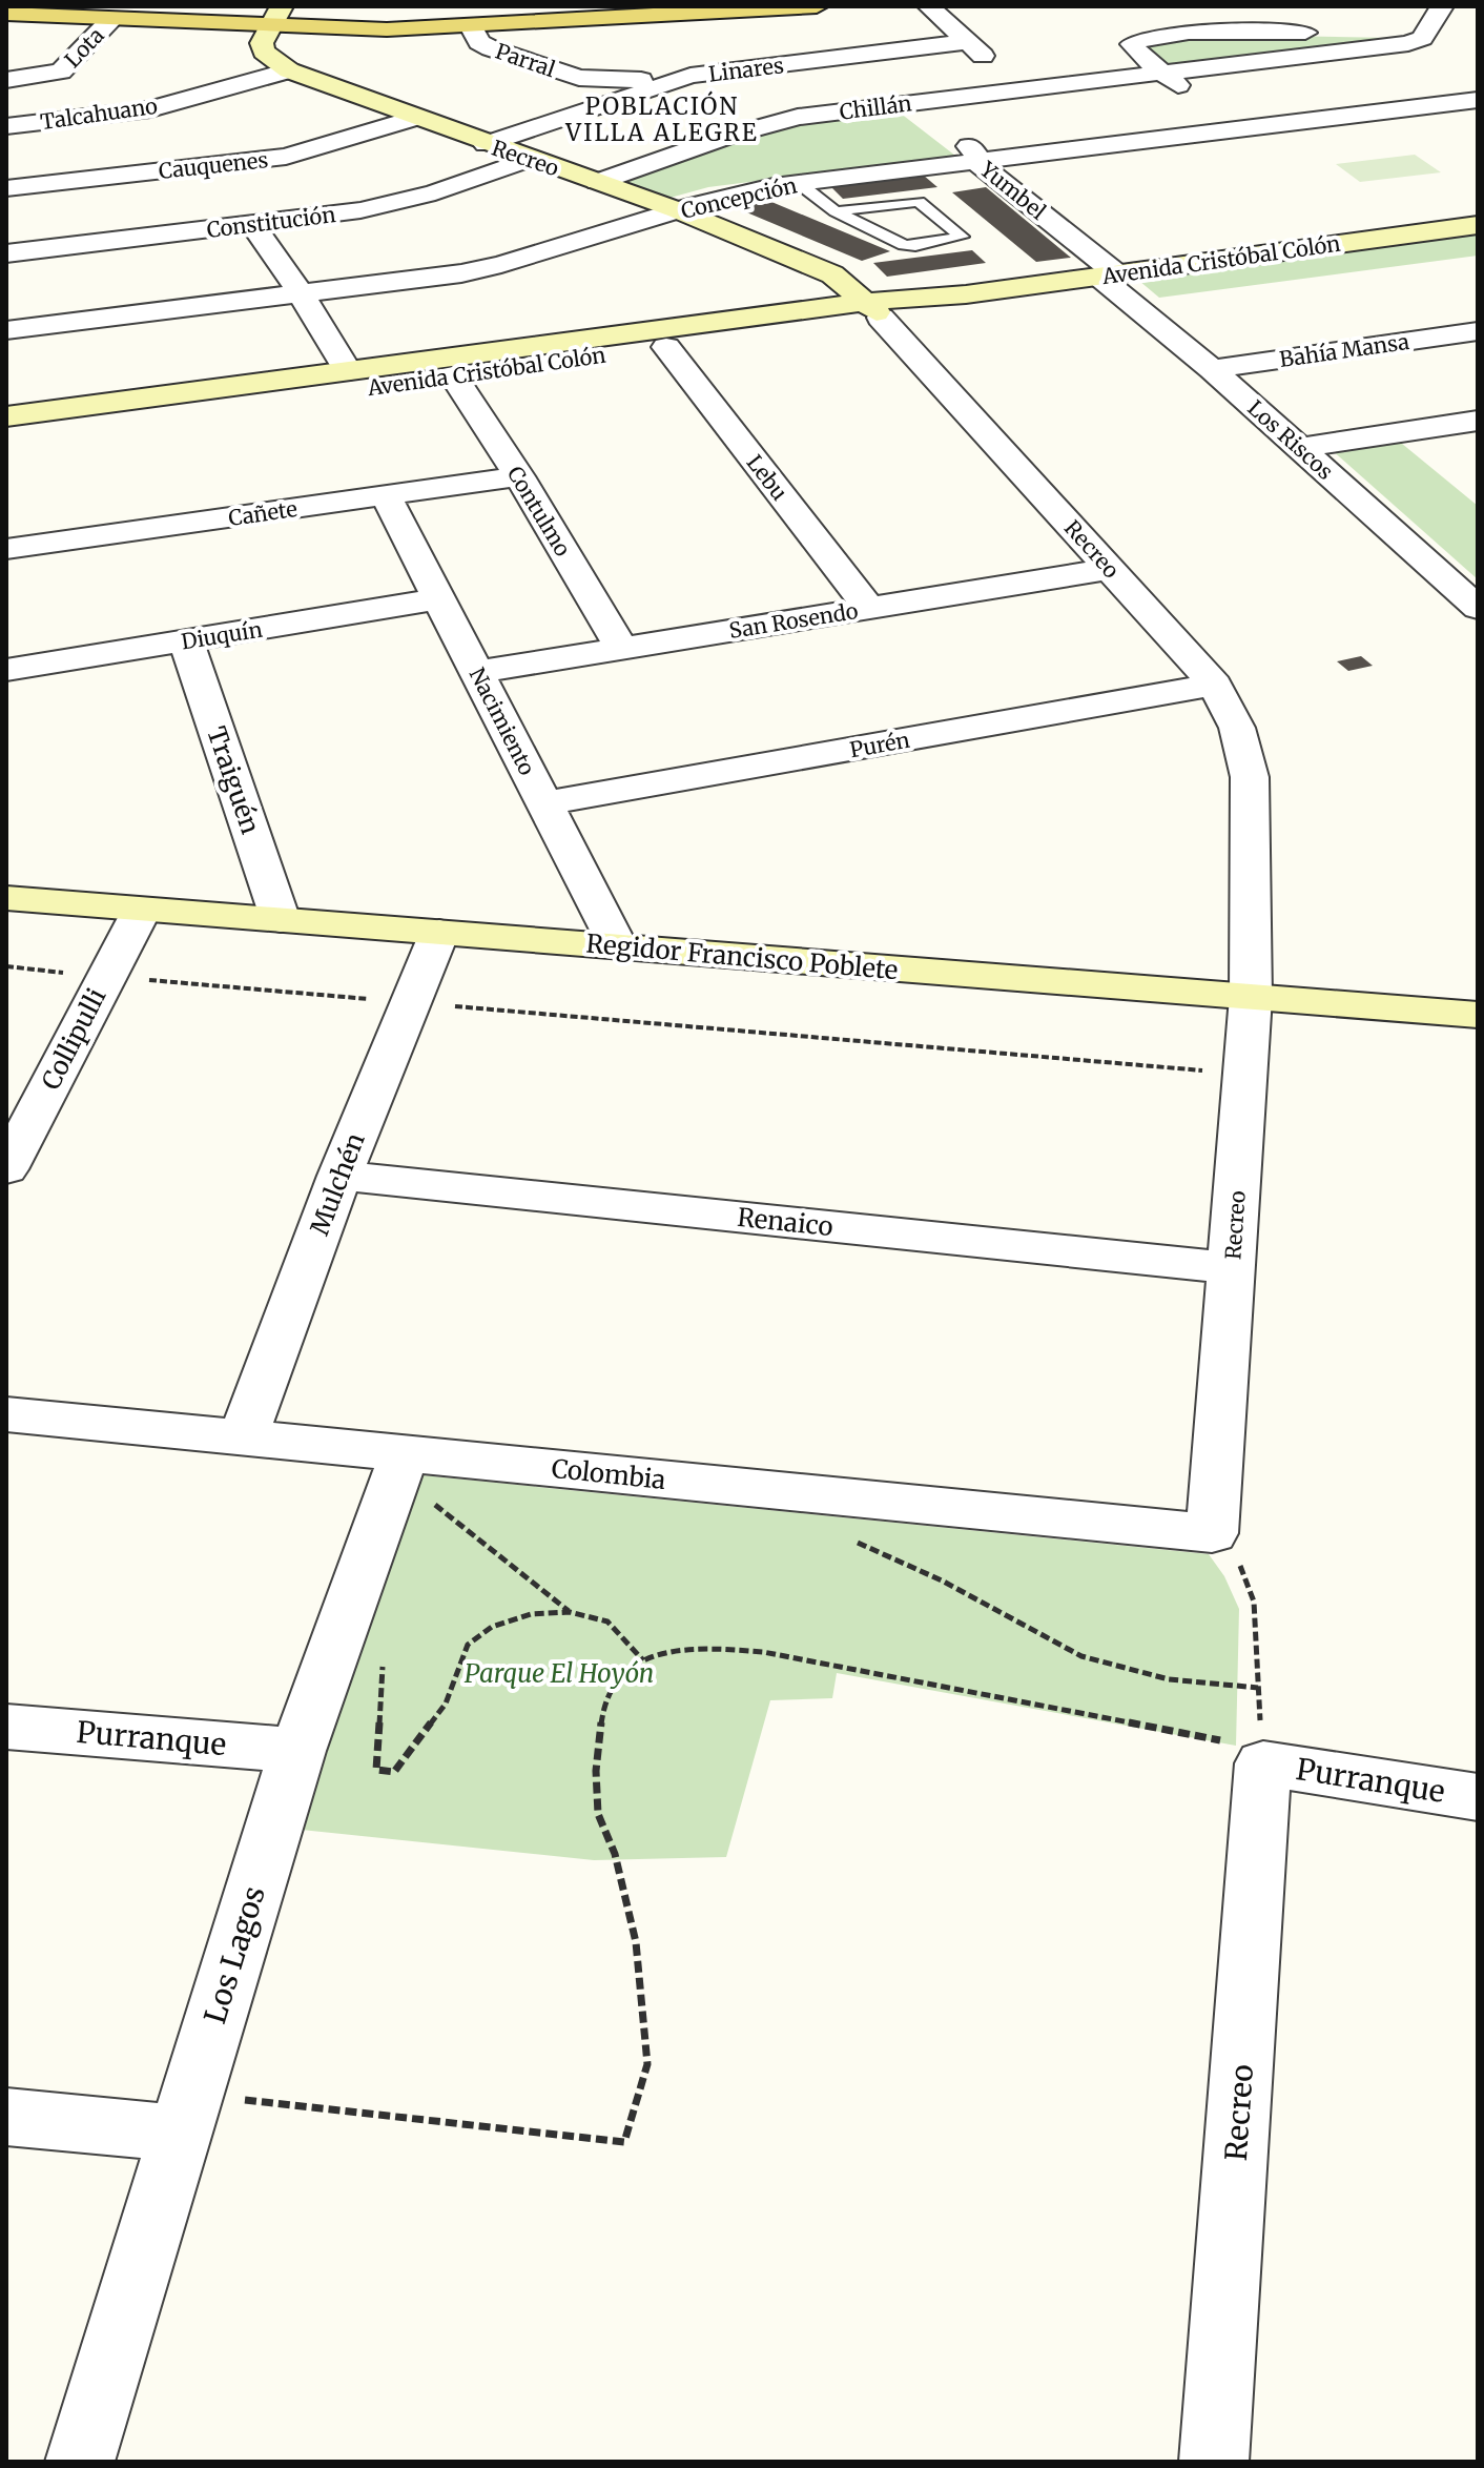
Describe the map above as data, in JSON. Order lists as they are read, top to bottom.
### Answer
{
  "streets": {
    "street": [
      "Lota",
      "Parral",
      "Linares",
      "Chillán",
      "Talcahuano",
      "Recreo",
      "Cauquenes",
      "Yumbel",
      "Concepción",
      "Constitución",
      "Avenida Cristóbal Colón",
      "Bahía Mansa",
      "Los Riscos",
      "Lebu",
      "Contulmo",
      "Cañete",
      "San Rosendo",
      "Diuquín",
      "Nacimiento",
      "Purén",
      "Traiguén",
      "Regidor Francisco Poblete",
      "Collipulli",
      "Mulchén",
      "Renaico",
      "Colombia",
      "Purranque",
      "Los Lagos"
    ]
  },
  "crossings": [
    ["Parral", "Linares"],
    ["Linares", "Recreo"],
    ["Chillán", "Recreo"],
    ["Chillán", "Yumbel"],
    ["Talcahuano", "Recreo"],
    ["Recreo", "Cauquenes"],
    ["Recreo", "Concepción"],
    ["Recreo", "Constitución"],
    ["Recreo", "Avenida Cristóbal Colón"],
    ["Recreo", "San Rosendo"],
    ["Recreo", "Purén"],
    ["Recreo", "Regidor Francisco Poblete"],
    ["Recreo", "Renaico"],
    ["Recreo", "Colombia"],
    ["Recreo", "Purranque"],
    ["Cauquenes", "Constitución"],
    ["Yumbel", "Concepción"],
    ["Yumbel", "Avenida Cristóbal Colón"],
    ["Yumbel", "Los Riscos"],
    ["Avenida Cristóbal Colón", "Los Riscos"],
    ["Avenida Cristóbal Colón", "Lebu"],
    ["Avenida Cristóbal Colón", "Contulmo"],
    ["Bahía Mansa", "Los Riscos"],
    ["Lebu", "San Rosendo"],
    ["Contulmo", "Cañete"],
    ["Contulmo", "San Rosendo"],
    ["Cañete", "Nacimiento"],
    ["San Rosendo", "Nacimiento"],
    ["Diuquín", "Nacimiento"],
    ["Diuquín", "Traiguén"],
    ["Nacimiento", "Purén"],
    ["Nacimiento", "Regidor Francisco Poblete"],
    ["Traiguén", "Regidor Francisco Poblete"],
    ["Regidor Francisco Poblete", "Collipulli"],
    ["Regidor Francisco Poblete", "Mulchén"],
    ["Mulchén", "Renaico"],
    ["Mulchén", "Colombia"],
    ["Colombia", "Los Lagos"],
    ["Purranque", "Los Lagos"]
  ],
  "districts": ["POBLACIÓN VILLA ALEGRE"],
  "parks": ["Parque El Hoyón"]
}
